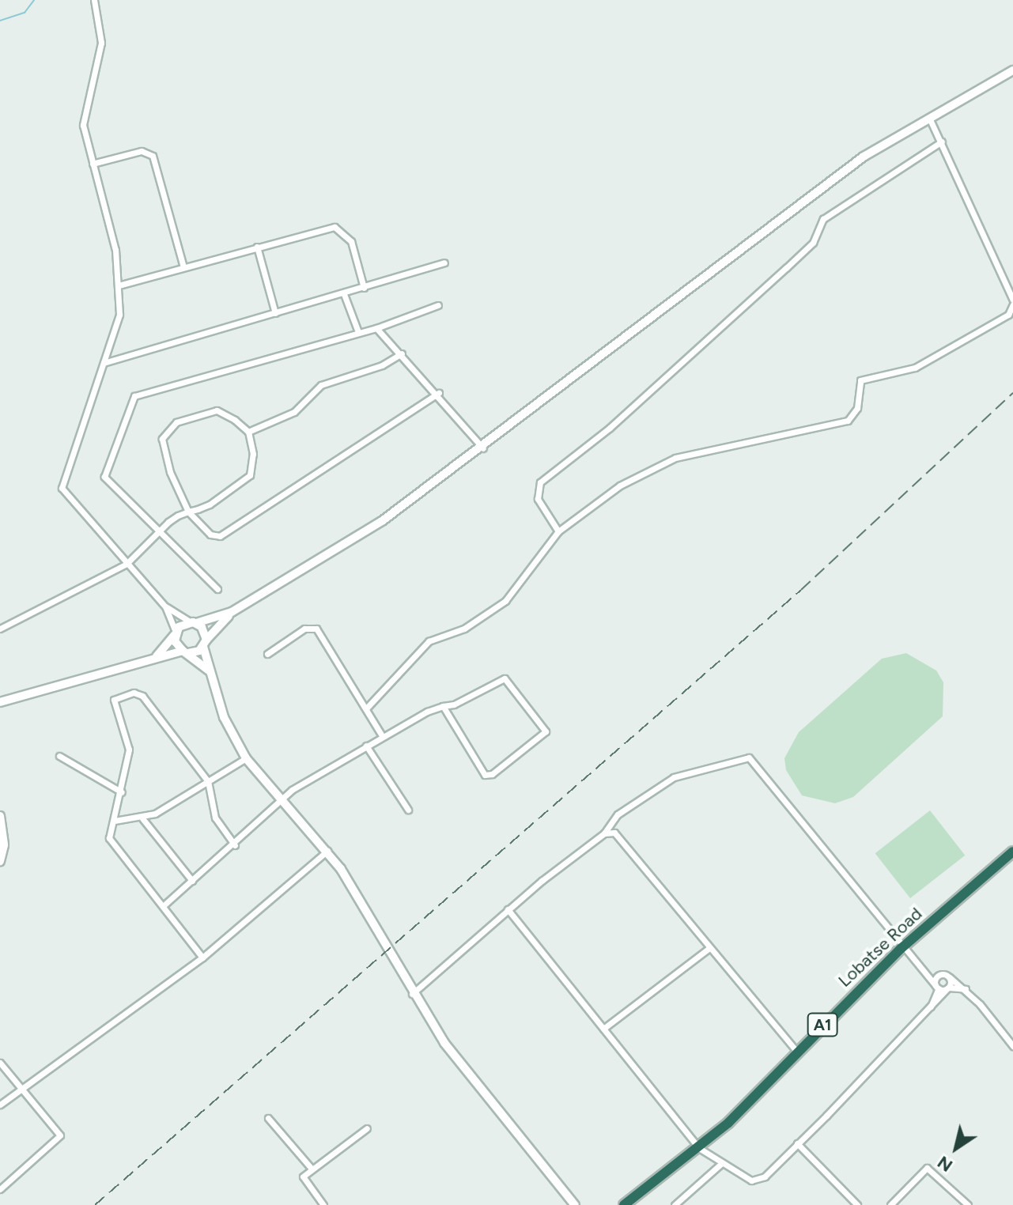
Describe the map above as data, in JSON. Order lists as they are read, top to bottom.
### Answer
{
  "streets": {
    "highway": ["Lobatse Road", "A1"]
  },
  "north": "bottom left"
}
